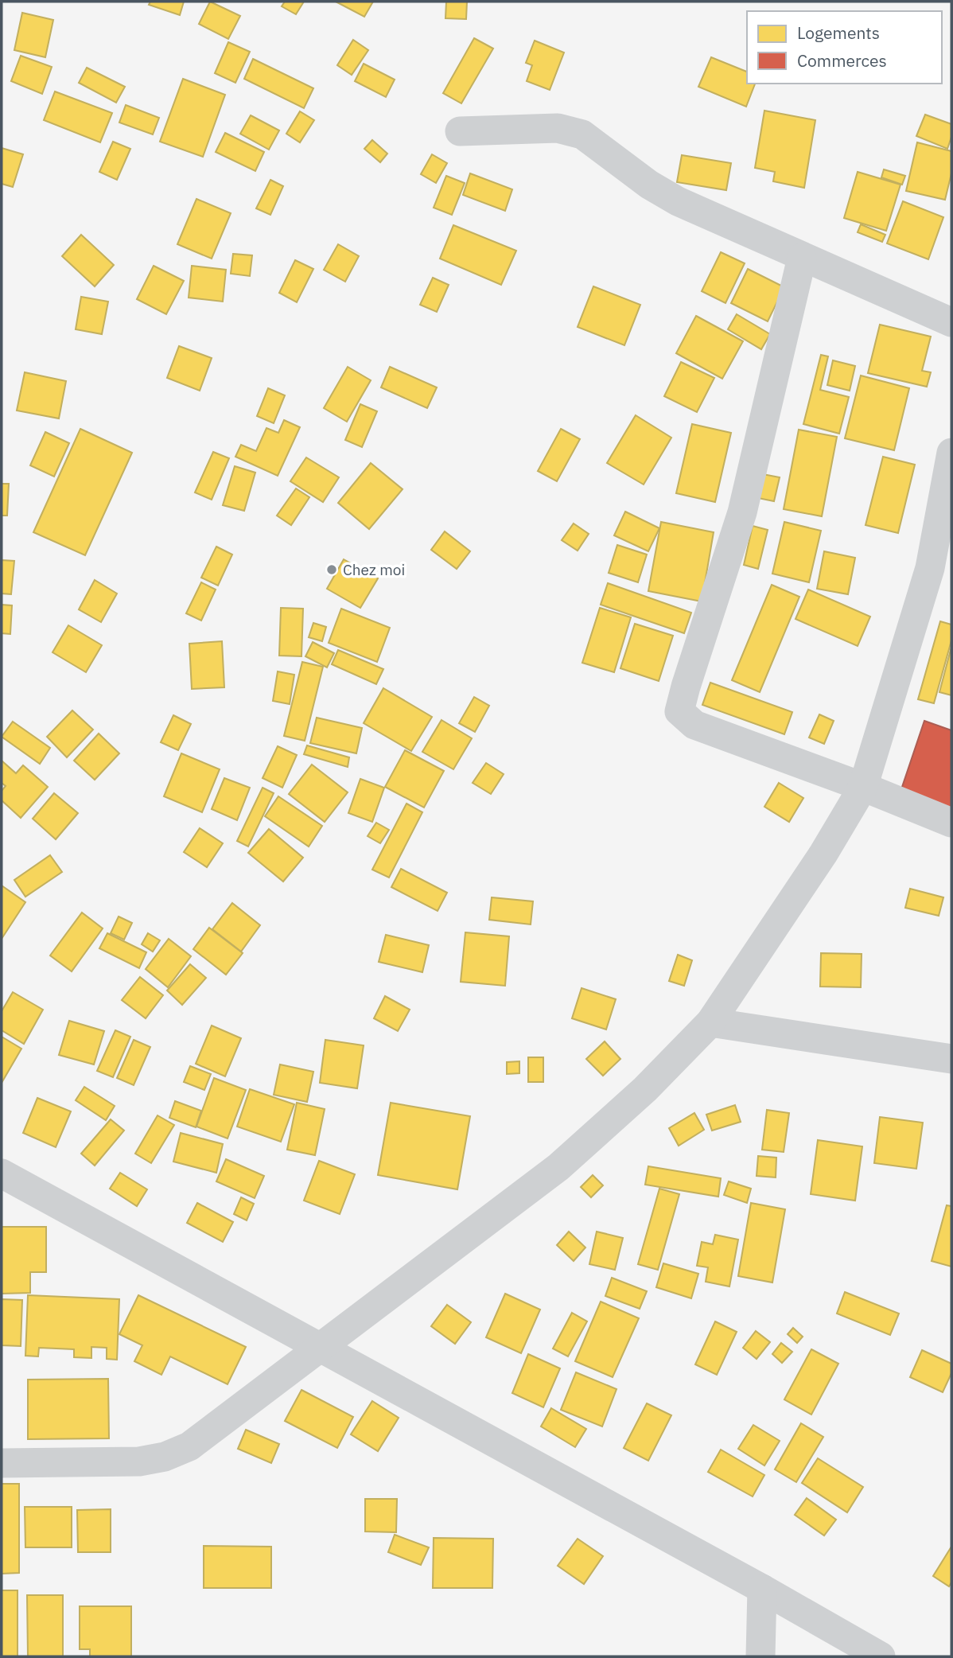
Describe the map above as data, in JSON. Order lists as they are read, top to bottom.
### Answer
{
  "places": ["Chez moi"],
  "legend": ["Logements", "Commerces"]
}
